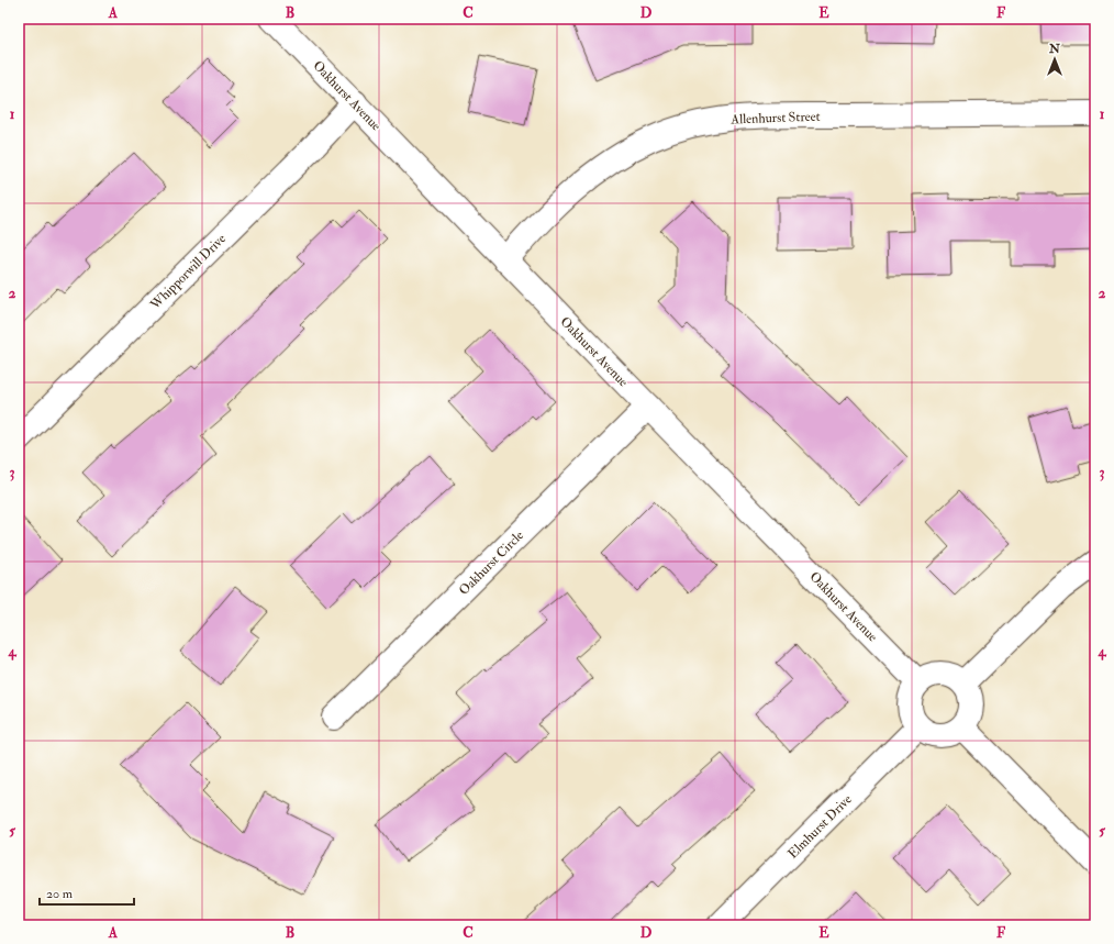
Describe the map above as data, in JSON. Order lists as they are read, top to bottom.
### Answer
{
  "streets": {
    "street": [
      "Oakhurst Avenue",
      "Allenhurst Street",
      "Whipporwill Drive",
      "Oakhurst Circle",
      "Elmhurst Drive"
    ]
  },
  "crossings": [
    ["Oakhurst Avenue", "Allenhurst Street"],
    ["Oakhurst Avenue", "Whipporwill Drive"],
    ["Oakhurst Avenue", "Oakhurst Circle"],
    ["Oakhurst Avenue", "Elmhurst Drive"]
  ],
  "scale_bar": "20 m",
  "north": "top",
  "grid": {
    "columns": [
      "A",
      "B",
      "C",
      "D",
      "E",
      "F"
    ],
    "rows": [
      "1",
      "2",
      "3",
      "4",
      "5"
    ]
  }
}
